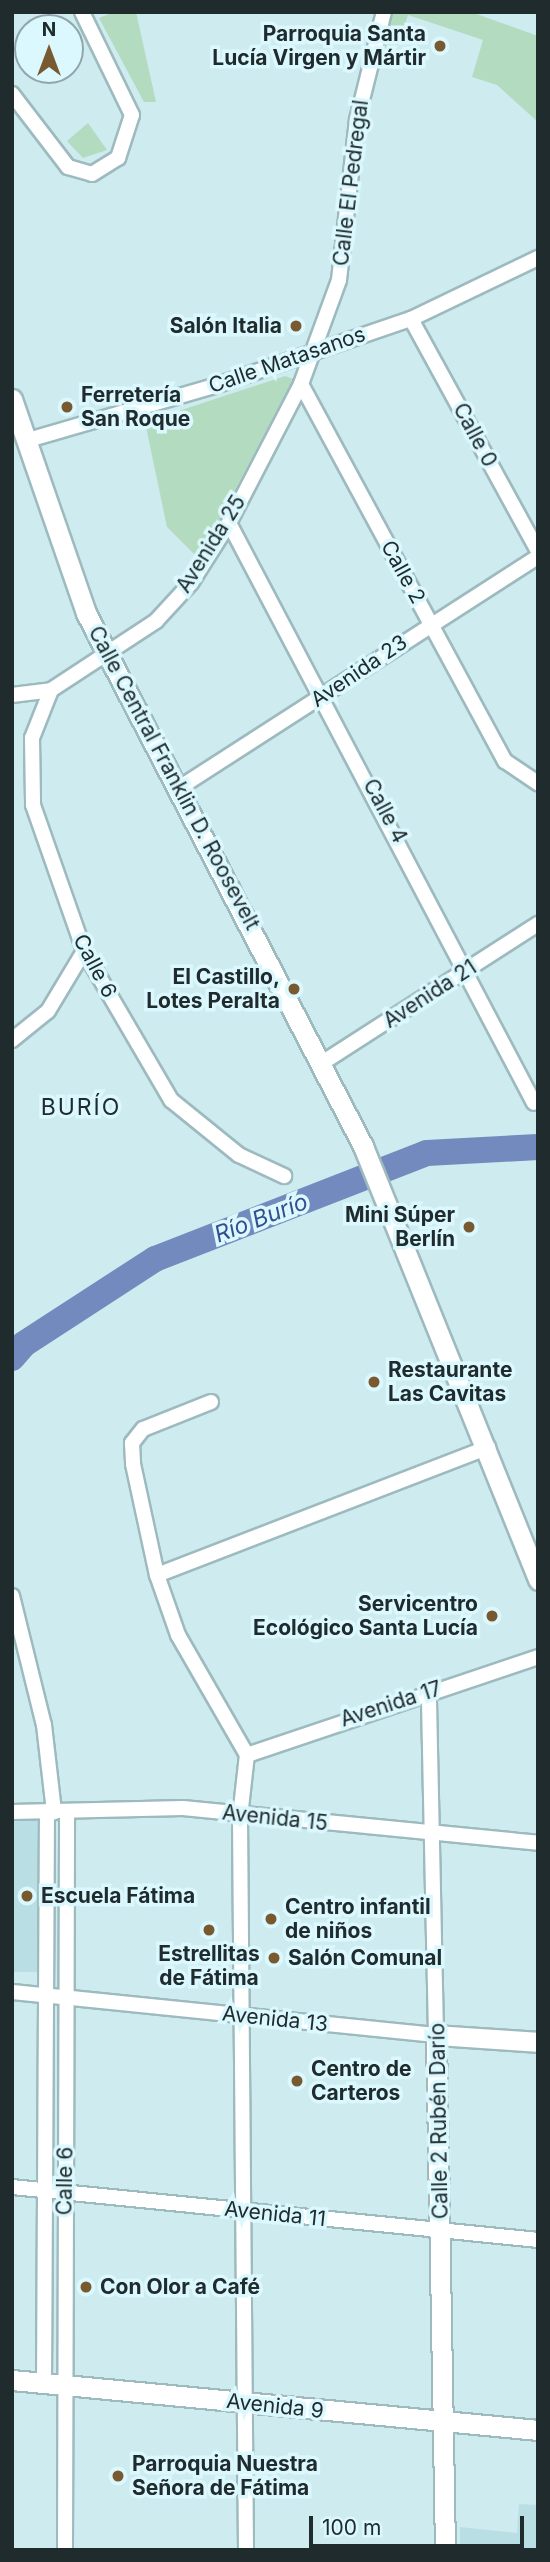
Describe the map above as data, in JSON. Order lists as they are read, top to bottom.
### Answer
{
  "streets": {
    "main road": [
      "Calle Central Franklin D. Roosevelt",
      "Avenida 13",
      "Calle 2 Rubén Darío",
      "Avenida 9"
    ],
    "street": [
      "Calle El Pedregal",
      "Calle Matasanos",
      "Calle 0",
      "Avenida 25",
      "Calle 2",
      "Avenida 23",
      "Calle 4",
      "Calle 6",
      "Avenida 21",
      "Avenida 17",
      "Avenida 15",
      "Avenida 11"
    ]
  },
  "crossings": [
    ["Calle El Pedregal", "Calle Matasanos"],
    ["Calle El Pedregal", "Avenida 25"],
    ["Calle Matasanos", "Calle 0"],
    ["Calle Matasanos", "Avenida 25"],
    ["Calle Matasanos", "Calle Central Franklin D. Roosevelt"],
    ["Avenida 25", "Calle 2"],
    ["Avenida 25", "Calle Central Franklin D. Roosevelt"],
    ["Avenida 25", "Calle 4"],
    ["Avenida 25", "Calle 6"],
    ["Calle 2", "Avenida 23"],
    ["Avenida 23", "Calle Central Franklin D. Roosevelt"],
    ["Avenida 23", "Calle 4"],
    ["Calle Central Franklin D. Roosevelt", "Avenida 21"],
    ["Calle 4", "Avenida 21"],
    ["Calle 6", "Avenida 15"],
    ["Calle 6", "Avenida 13"],
    ["Calle 6", "Avenida 11"],
    ["Calle 6", "Avenida 9"],
    ["Avenida 17", "Calle 2 Rubén Darío"],
    ["Avenida 15", "Calle 2 Rubén Darío"],
    ["Avenida 13", "Calle 2 Rubén Darío"],
    ["Calle 2 Rubén Darío", "Avenida 11"],
    ["Calle 2 Rubén Darío", "Avenida 9"]
  ],
  "districts": ["BURÍO"],
  "water": ["Río Burío"],
  "places": [
    "Parroquia Santa Lucía Virgen y Mártir",
    "Salón Italia",
    "Ferretería San Roque",
    "El Castillo, Lotes Peralta",
    "Mini Súper Berlín",
    "Restaurante Las Cavitas",
    "Servicentro Ecológico Santa Lucía",
    "Escuela Fátima",
    "Centro infantil de niños",
    "Estrellitas de Fátima",
    "Salón Comunal",
    "Centro de Carteros",
    "Con Olor a Café",
    "Parroquia Nuestra Señora de Fátima"
  ],
  "scale_bar": "100 m",
  "north": "top"
}
